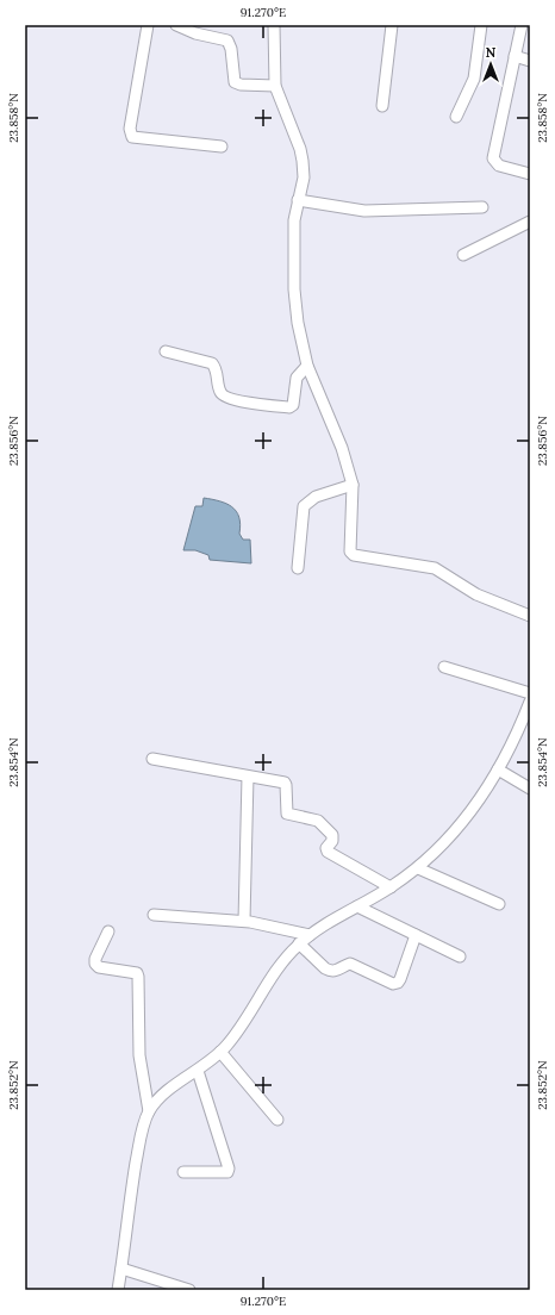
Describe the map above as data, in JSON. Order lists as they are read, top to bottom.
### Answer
{
  "north": "top",
  "coordinates": [
    "91.270°E",
    "23.858°N",
    "23.856°N",
    "23.854°N",
    "23.852°N"
  ]
}
